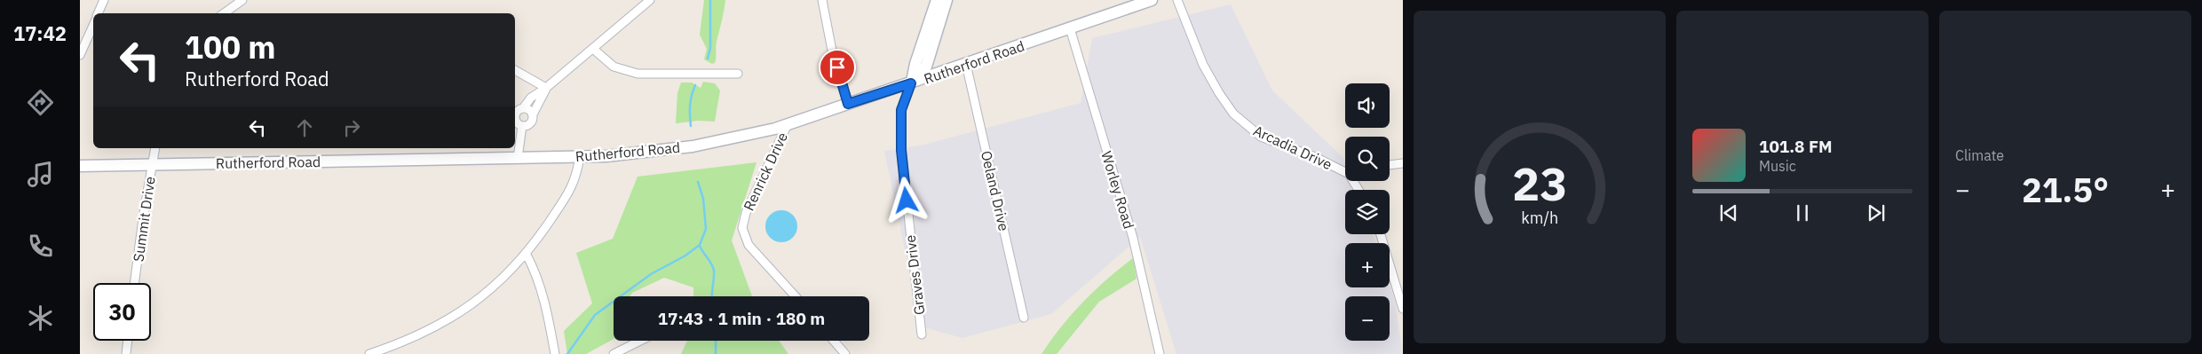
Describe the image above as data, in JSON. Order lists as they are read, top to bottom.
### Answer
{
  "streets": {
    "street": [
      "Rutherford Road",
      "Arcadia Drive",
      "Renrick Drive",
      "Worley Road",
      "Oeland Drive",
      "Summit Drive",
      "Graves Drive"
    ]
  },
  "crossings": [
    ["Rutherford Road", "Renrick Drive"],
    ["Rutherford Road", "Worley Road"],
    ["Rutherford Road", "Oeland Drive"],
    ["Rutherford Road", "Summit Drive"],
    ["Rutherford Road", "Graves Drive"]
  ],
  "page": {
    "tabs": "17:42",
    "tile": "Climate",
    "turn": ["100 m", "Rutherford Road"],
    "map_buttons": ["+", "−"],
    "song": ["101.8 FM", "Music"],
    "heat": ["−", "21.5°", "+"],
    "limit": "30",
    "trip": "17:43 · 1 min · 180 m",
    "gauge": ["23", "km/h"]
  }
}
